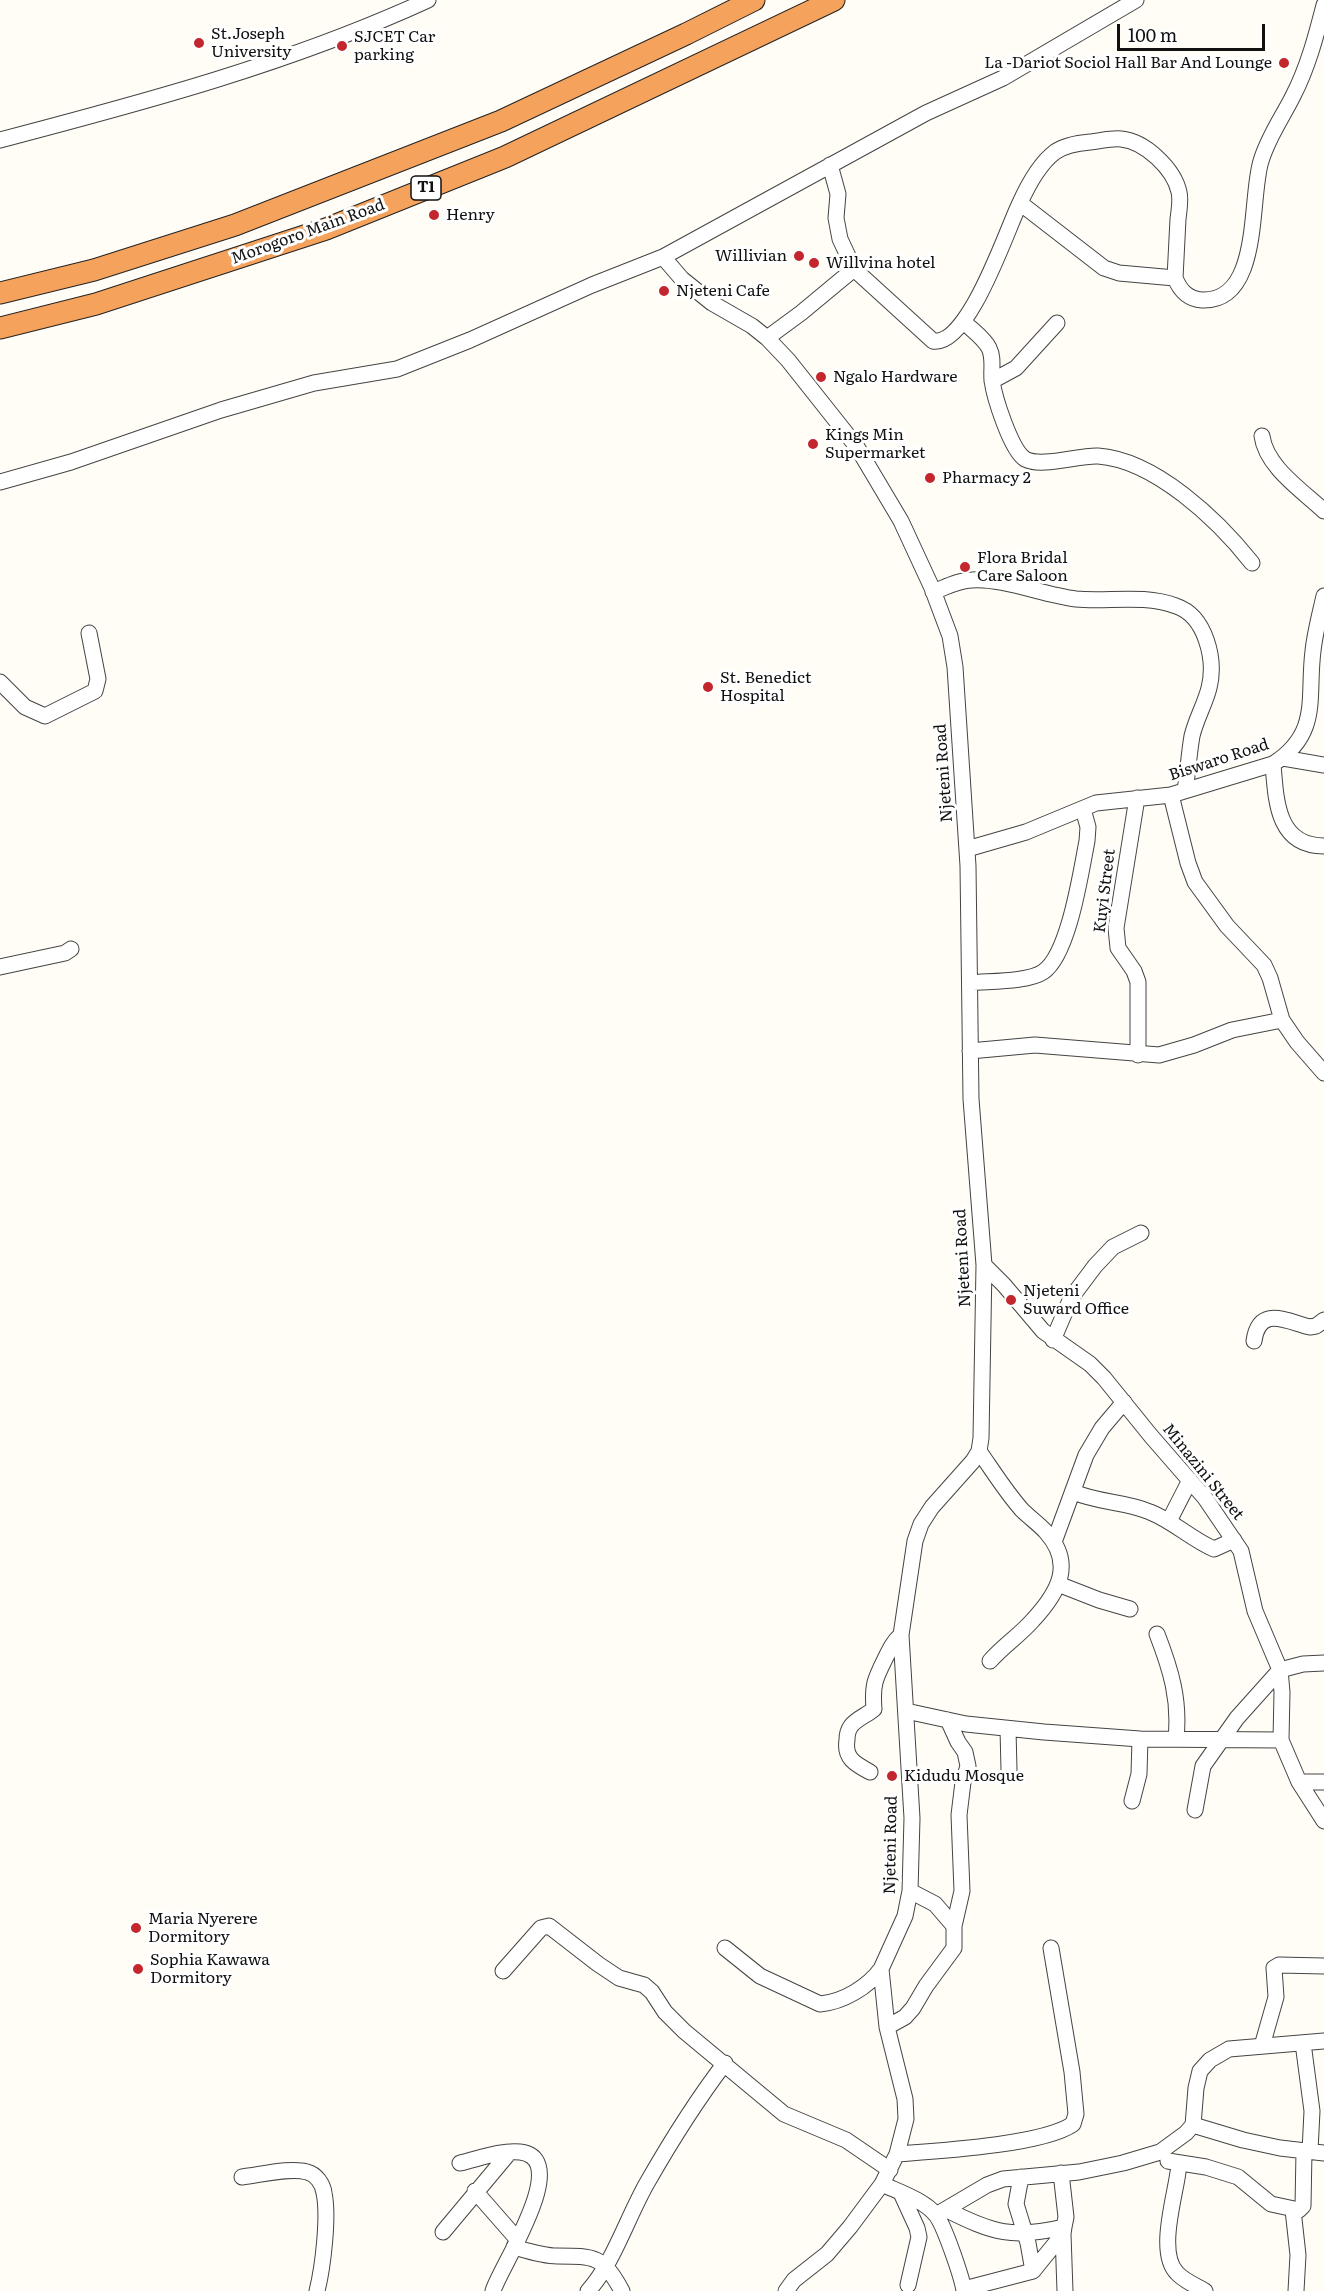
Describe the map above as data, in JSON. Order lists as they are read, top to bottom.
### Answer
{
  "streets": {
    "highway": ["T1", "Morogoro Main Road"],
    "street": [
      "Biswaro Road",
      "Njeteni Road",
      "Kuyi Street",
      "Minazini Street"
    ]
  },
  "crossings": [
    ["Biswaro Road", "Njeteni Road"],
    ["Biswaro Road", "Kuyi Street"],
    ["Njeteni Road", "Minazini Street"]
  ],
  "places": [
    "St.Joseph University",
    "SJCET Car parking",
    "La -Dariot Sociol Hall Bar And Lounge",
    "Henry",
    "Willivian",
    "Willvina hotel",
    "Njeteni Cafe",
    "Ngalo Hardware",
    "Kings Min Supermarket",
    "Pharmacy 2",
    "Flora Bridal Care Saloon",
    "St. Benedict Hospital",
    "Njeteni Suward Office",
    "Kidudu Mosque",
    "Maria Nyerere Dormitory",
    "Sophia Kawawa Dormitory"
  ],
  "scale_bar": "100 m"
}
